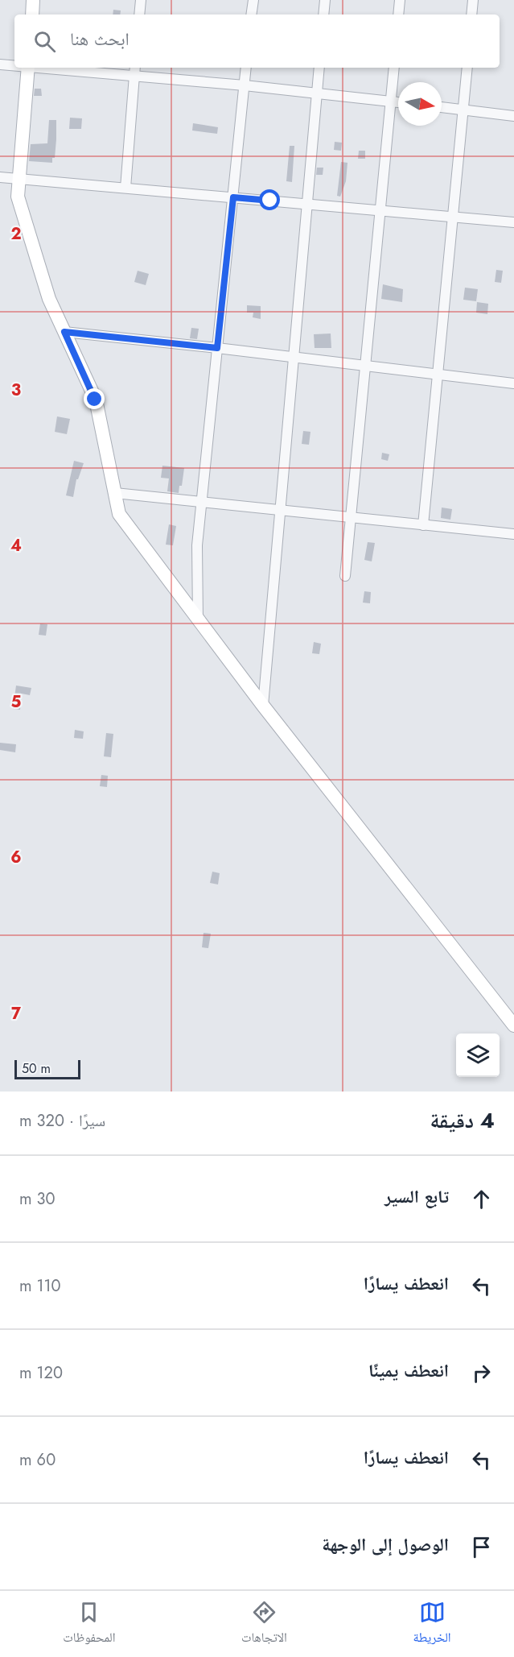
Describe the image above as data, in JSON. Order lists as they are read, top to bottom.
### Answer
{
  "scale_bar": "50 m",
  "north": "right",
  "page": {
    "search": "ابحث هنا",
    "scale": "50 m",
    "heading": ["4 دقيقة", "سيرًا · 320 m"],
    "list": [
      ["تابع السير", "30 m"],
      ["انعطف يسارًا", "110 m"],
      ["انعطف يمينًا", "120 m"],
      ["انعطف يسارًا", "60 m"],
      "الوصول إلى الوجهة"
    ],
    "nav": ["الخريطة", "الاتجاهات", "المحفوظات"]
  },
  "grid": {
    "rows": [
      "2",
      "3",
      "4",
      "5",
      "6",
      "7"
    ]
  }
}
